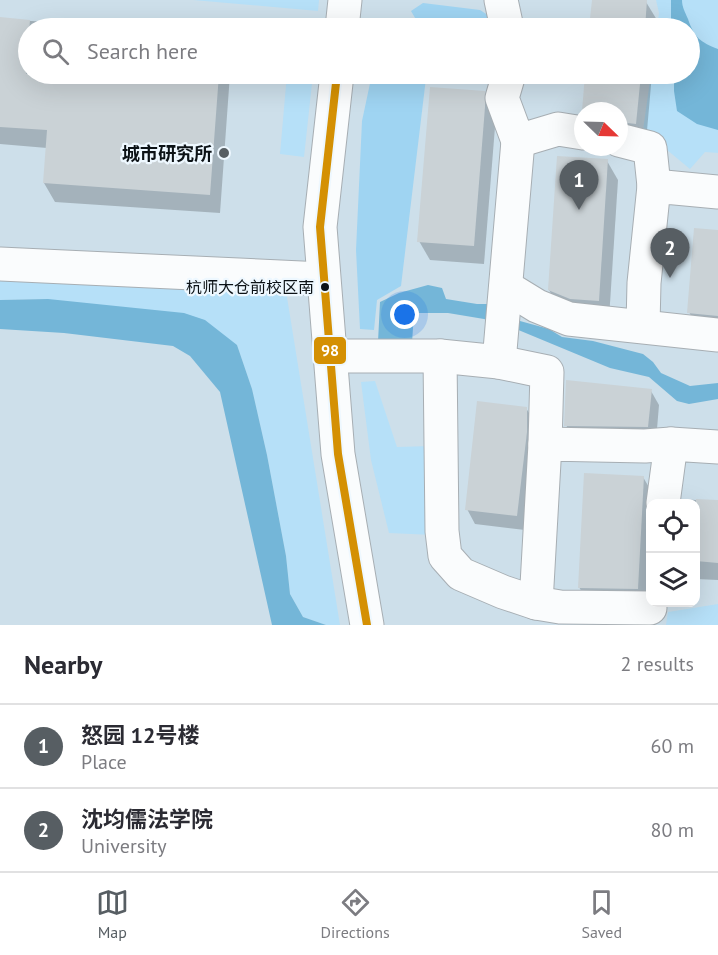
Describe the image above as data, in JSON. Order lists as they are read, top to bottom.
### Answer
{
  "places": ["城市研究所", "杭师大仓前校区南"],
  "lines": ["transit line 98"],
  "north": "bottom right",
  "page": {
    "search": "Search here",
    "pins": ["1", "2"],
    "heading": ["Nearby", "2 results"],
    "list": [
      {
        "mark": "1",
        "name": "怒园 12号楼",
        "note": "Place",
        "value": "60 m"
      },
      {
        "mark": "2",
        "name": "沈均儒法学院",
        "note": "University",
        "value": "80 m"
      }
    ],
    "nav": ["Map", "Directions", "Saved"]
  }
}
